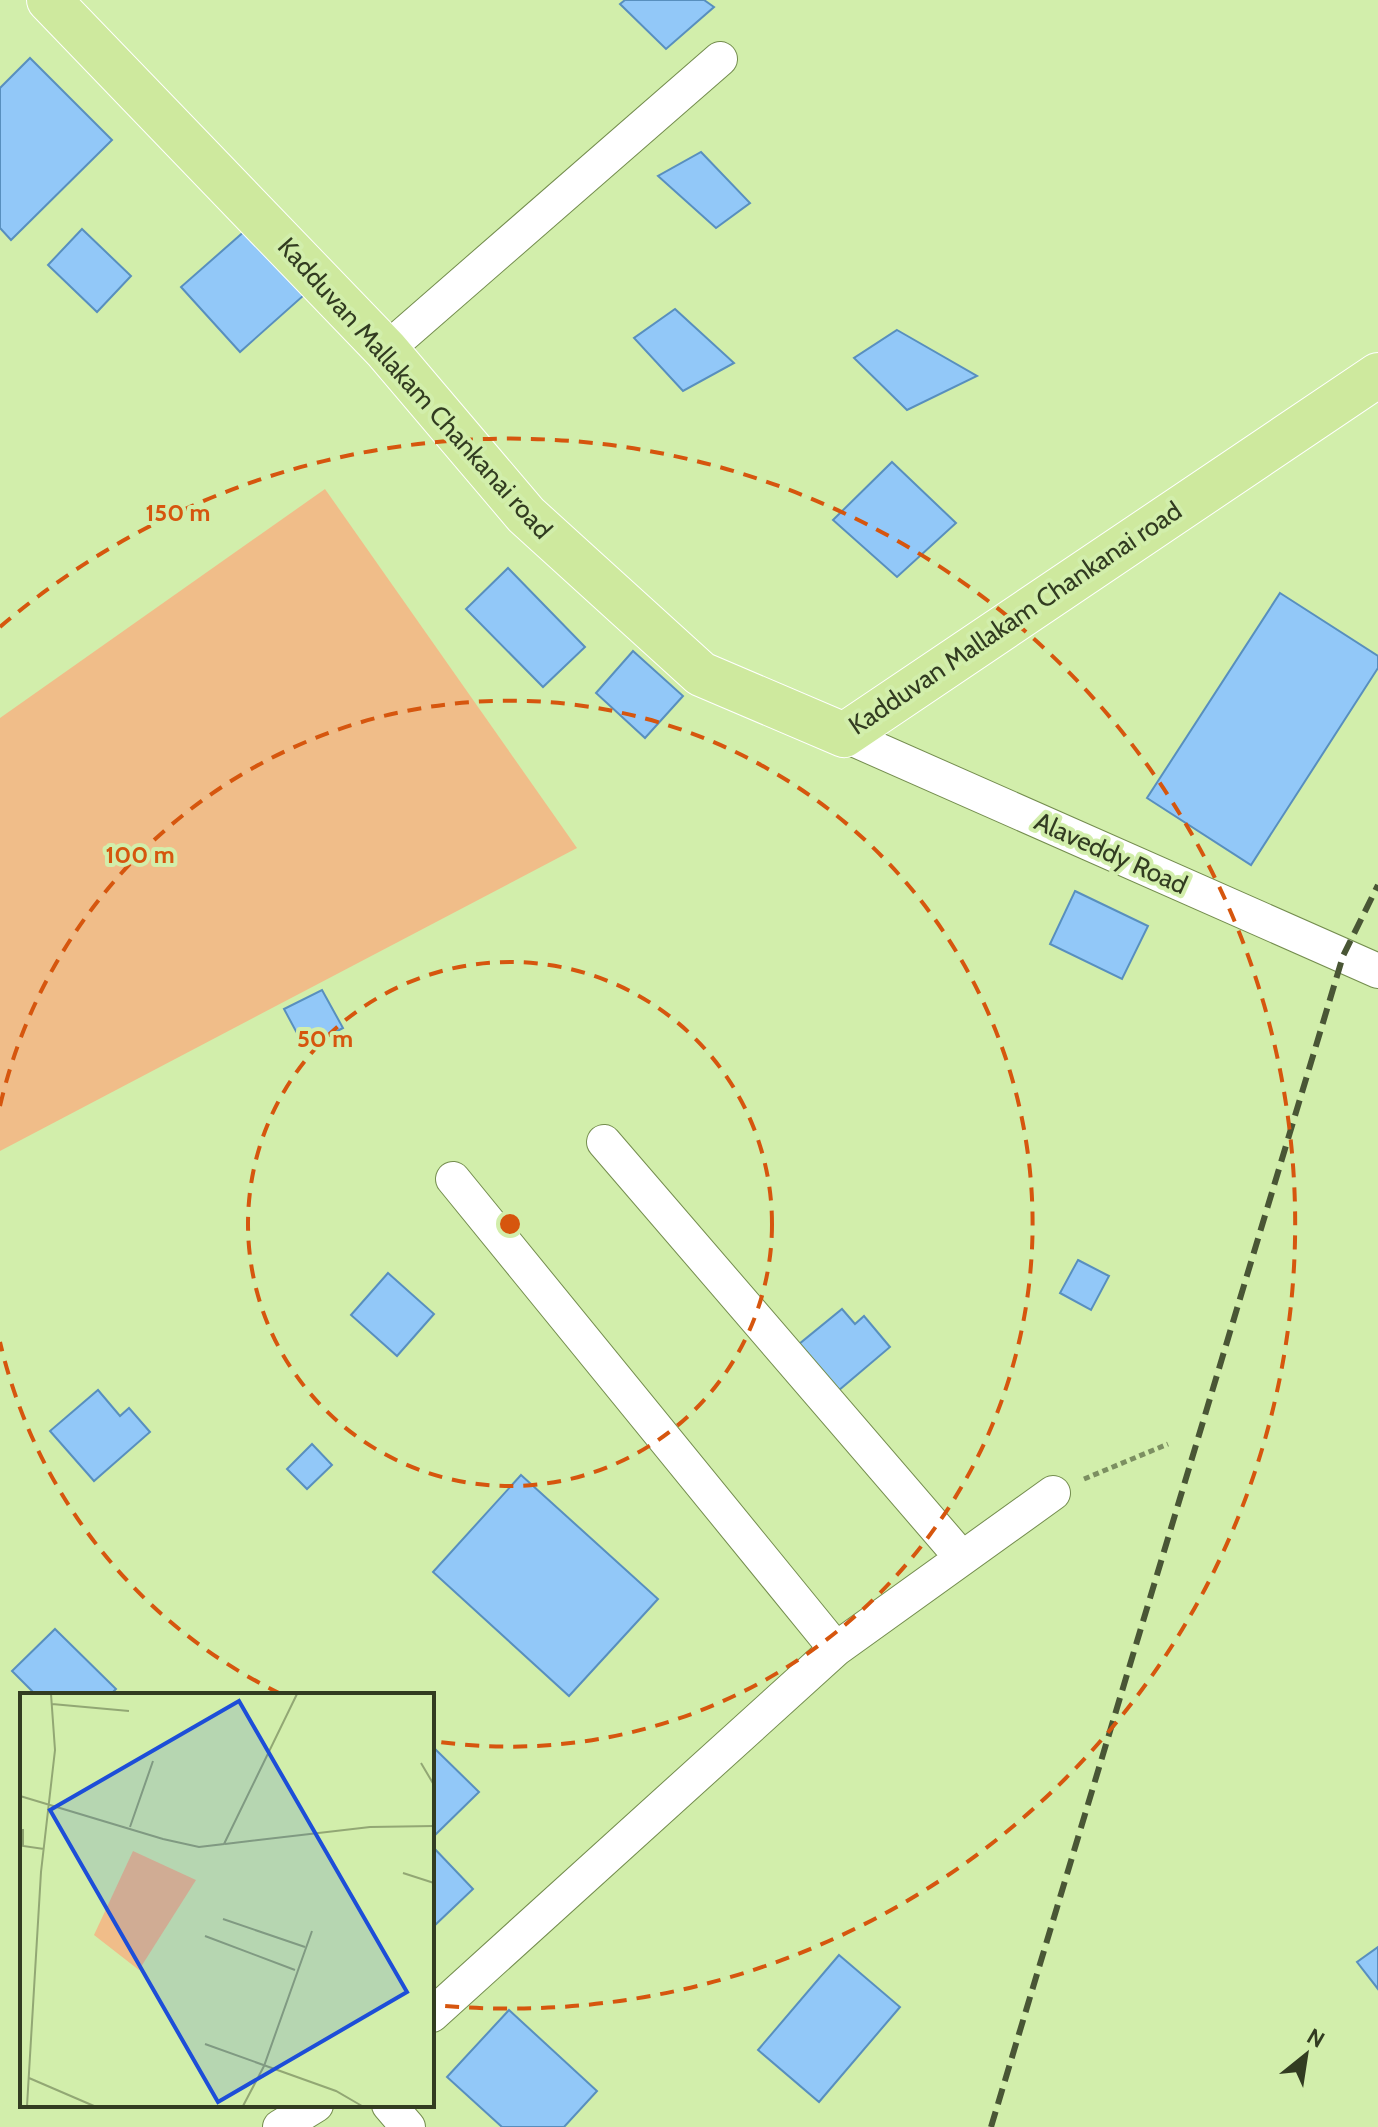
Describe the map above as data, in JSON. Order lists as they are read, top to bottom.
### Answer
{
  "streets": {
    "main road": ["Kadduvan Mallakam Chankanai road"],
    "street": ["Alaveddy Road"]
  },
  "crossings": [
    ["Kadduvan Mallakam Chankanai road", "Alaveddy Road"]
  ],
  "north": "top right",
  "rings": ["150 m", "100 m", "50 m"]
}
